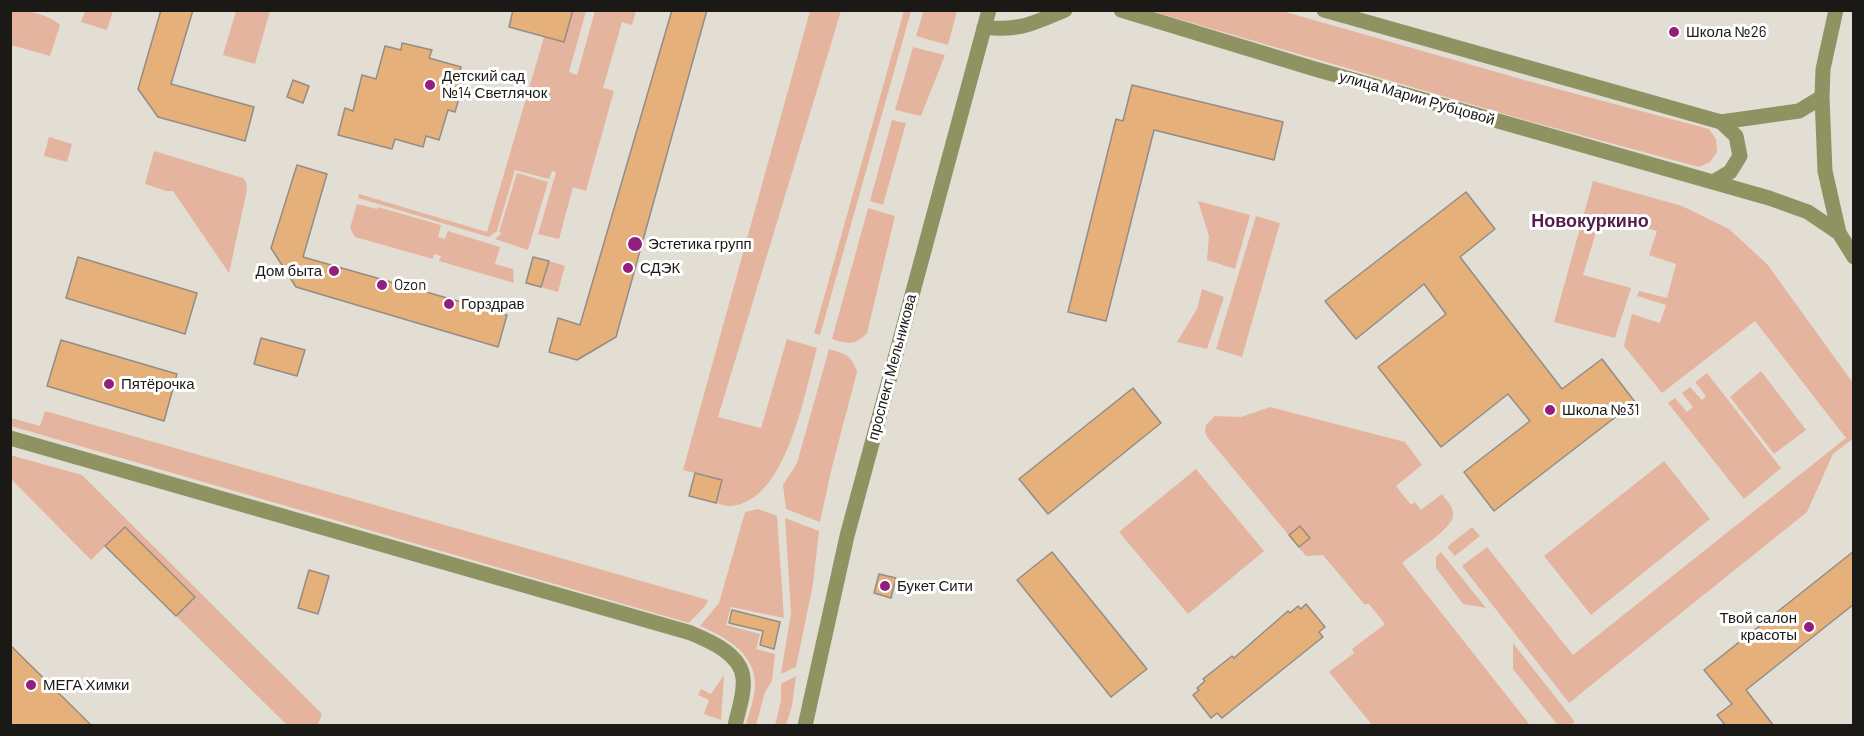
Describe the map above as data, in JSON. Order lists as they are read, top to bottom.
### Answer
{
  "streets": {
    "street": ["улица Марии Рубцовой", "проспект Мельникова"]
  },
  "districts": ["Новокуркино"],
  "places": [
    "Школа №26",
    "Детский сад №14 Светлячок",
    "Эстетика групп",
    "СДЭК",
    "Дом быта",
    "Ozon",
    "Горздрав",
    "Пятёрочка",
    "Школа №31",
    "Букет Сити",
    "Твой салон красоты",
    "МЕГА Химки"
  ]
}
